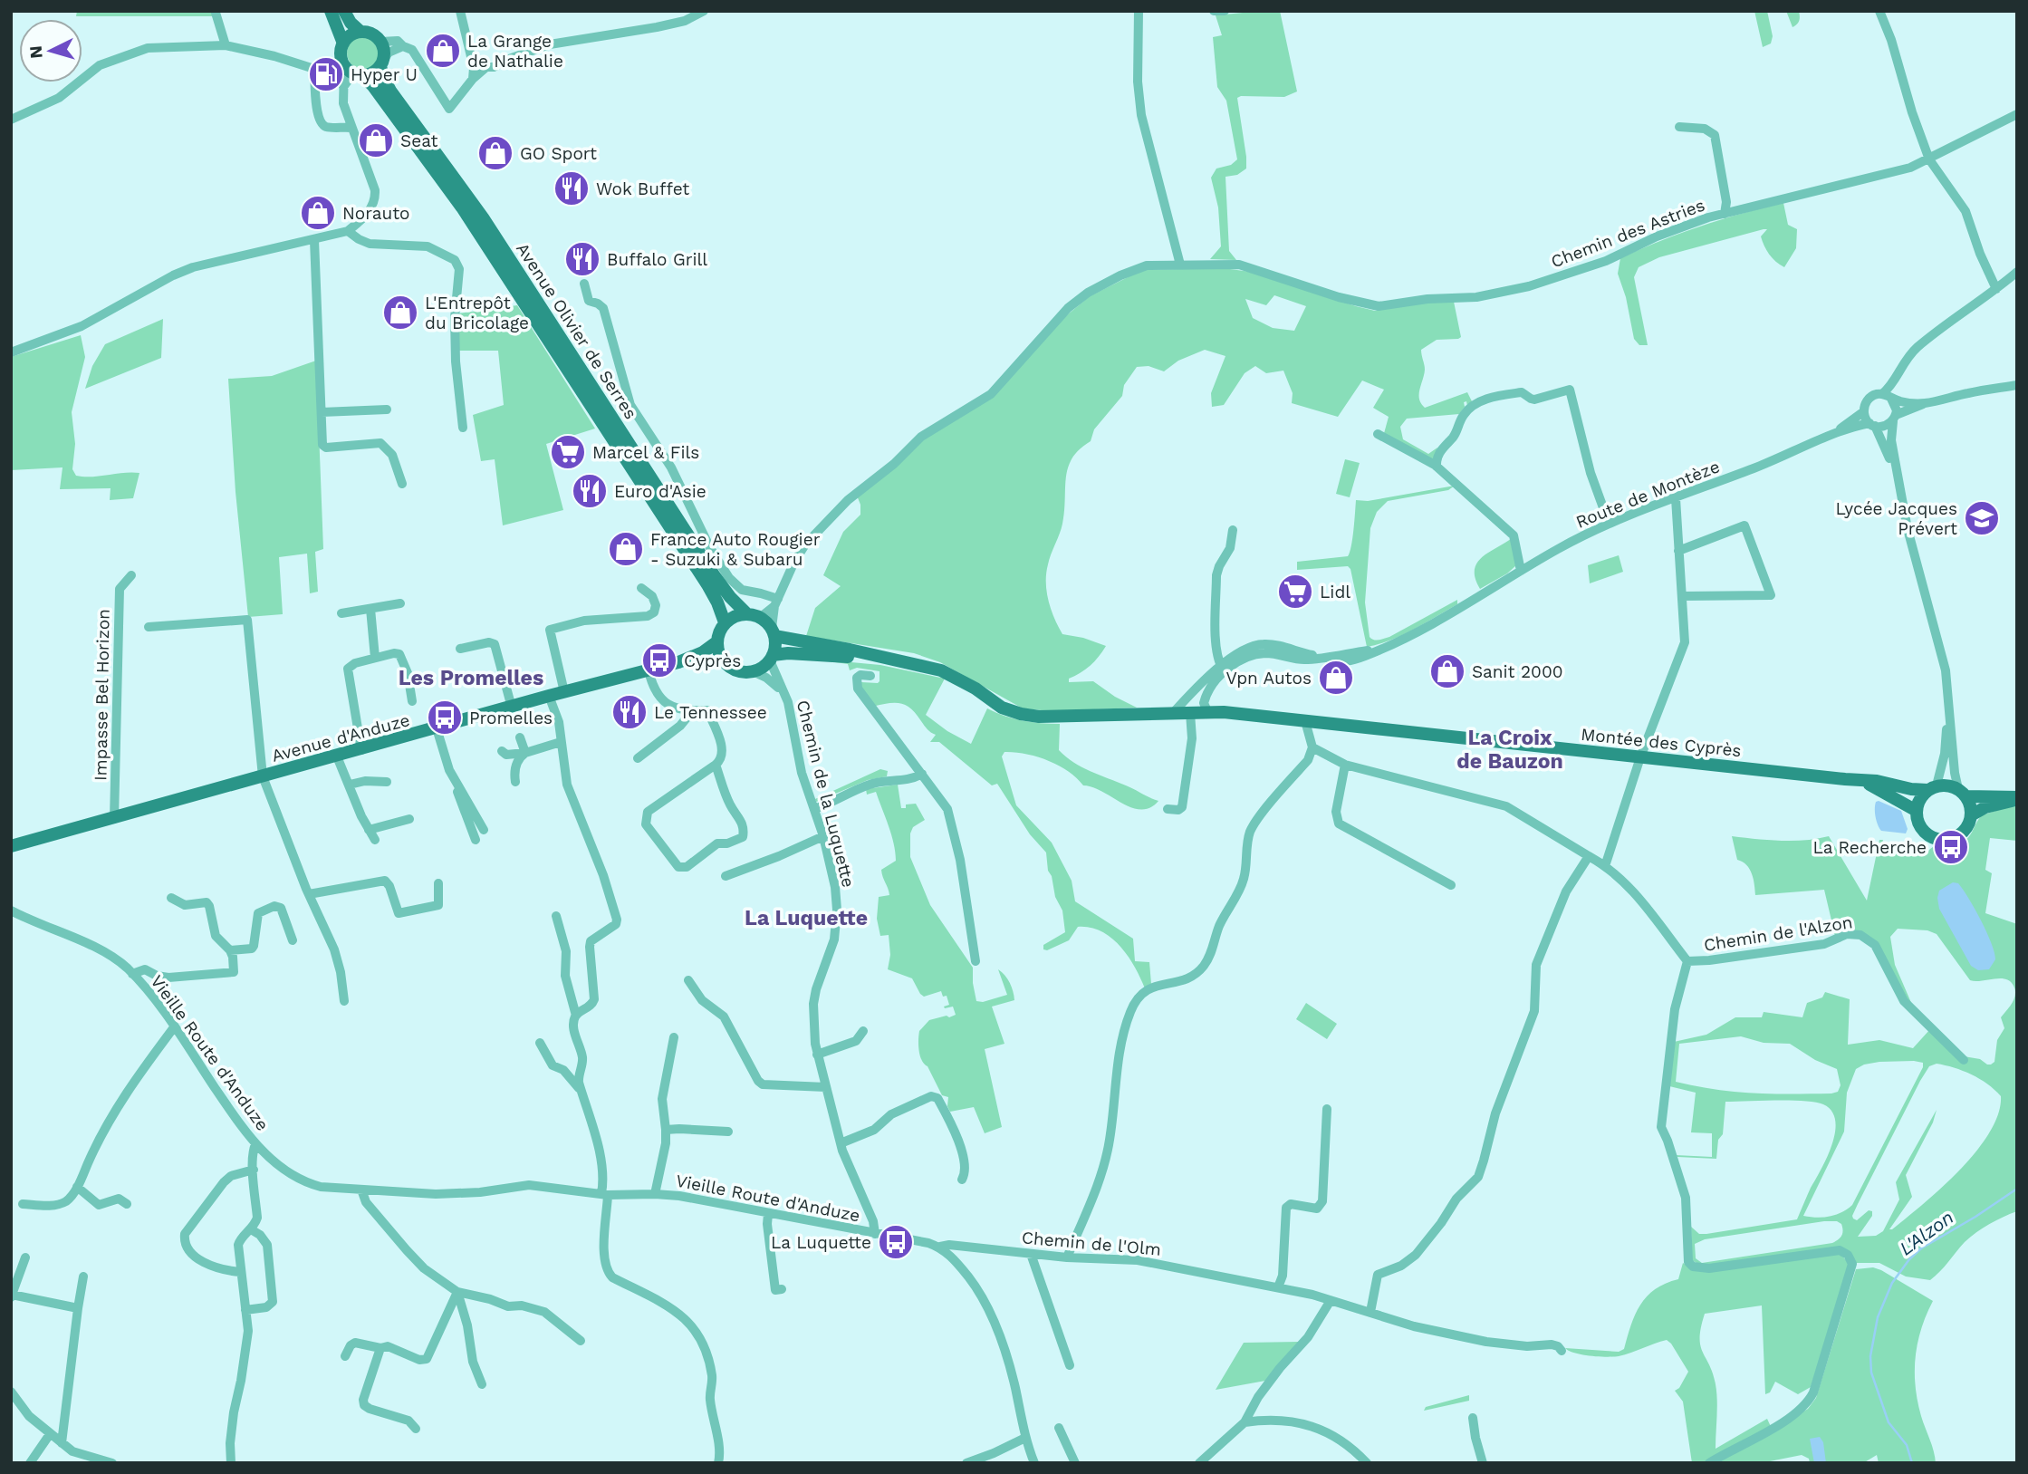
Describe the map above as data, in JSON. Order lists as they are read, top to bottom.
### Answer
{
  "streets": {
    "main road": ["Avenue Olivier de Serres", "Avenue d'Anduze", "Montée des Cyprès"],
    "street": [
      "Chemin des Astries",
      "Route de Montèze",
      "Impasse Bel Horizon",
      "Chemin de la Luquette",
      "Chemin de l'Alzon",
      "Vieille Route d'Anduze",
      "Chemin de l'Olm"
    ]
  },
  "crossings": [
    ["Chemin des Astries", "Avenue Olivier de Serres"],
    ["Chemin des Astries", "Avenue d'Anduze"],
    ["Chemin des Astries", "Montée des Cyprès"],
    ["Chemin des Astries", "Chemin de la Luquette"],
    ["Avenue Olivier de Serres", "Avenue d'Anduze"],
    ["Avenue Olivier de Serres", "Montée des Cyprès"],
    ["Avenue Olivier de Serres", "Chemin de la Luquette"],
    ["Route de Montèze", "Montée des Cyprès"],
    ["Impasse Bel Horizon", "Avenue d'Anduze"],
    ["Avenue d'Anduze", "Montée des Cyprès"],
    ["Avenue d'Anduze", "Chemin de la Luquette"],
    ["Montée des Cyprès", "Chemin de la Luquette"],
    ["Chemin de la Luquette", "Vieille Route d'Anduze"],
    ["Vieille Route d'Anduze", "Chemin de l'Olm"]
  ],
  "districts": ["Les Promelles", "La Croix de Bauzon", "La Luquette"],
  "water": ["L'Alzon"],
  "places": {
    "shop": [
      "La Grange de Nathalie",
      "Seat",
      "GO Sport",
      "Norauto",
      "L'Entrepôt du Bricolage",
      "France Auto Rougier - Suzuki & Subaru",
      "Sanit 2000",
      "Vpn Autos"
    ],
    "fuel station": ["Hyper U"],
    "restaurant": [
      "Wok Buffet",
      "Buffalo Grill",
      "Euro d'Asie",
      "Le Tennessee"
    ],
    "supermarket": ["Marcel & Fils", "Lidl"],
    "school or university": ["Lycée Jacques Prévert"],
    "bus stop": [
      "Cyprès",
      "Promelles",
      "La Recherche",
      "La Luquette"
    ]
  },
  "north": "left"
}
